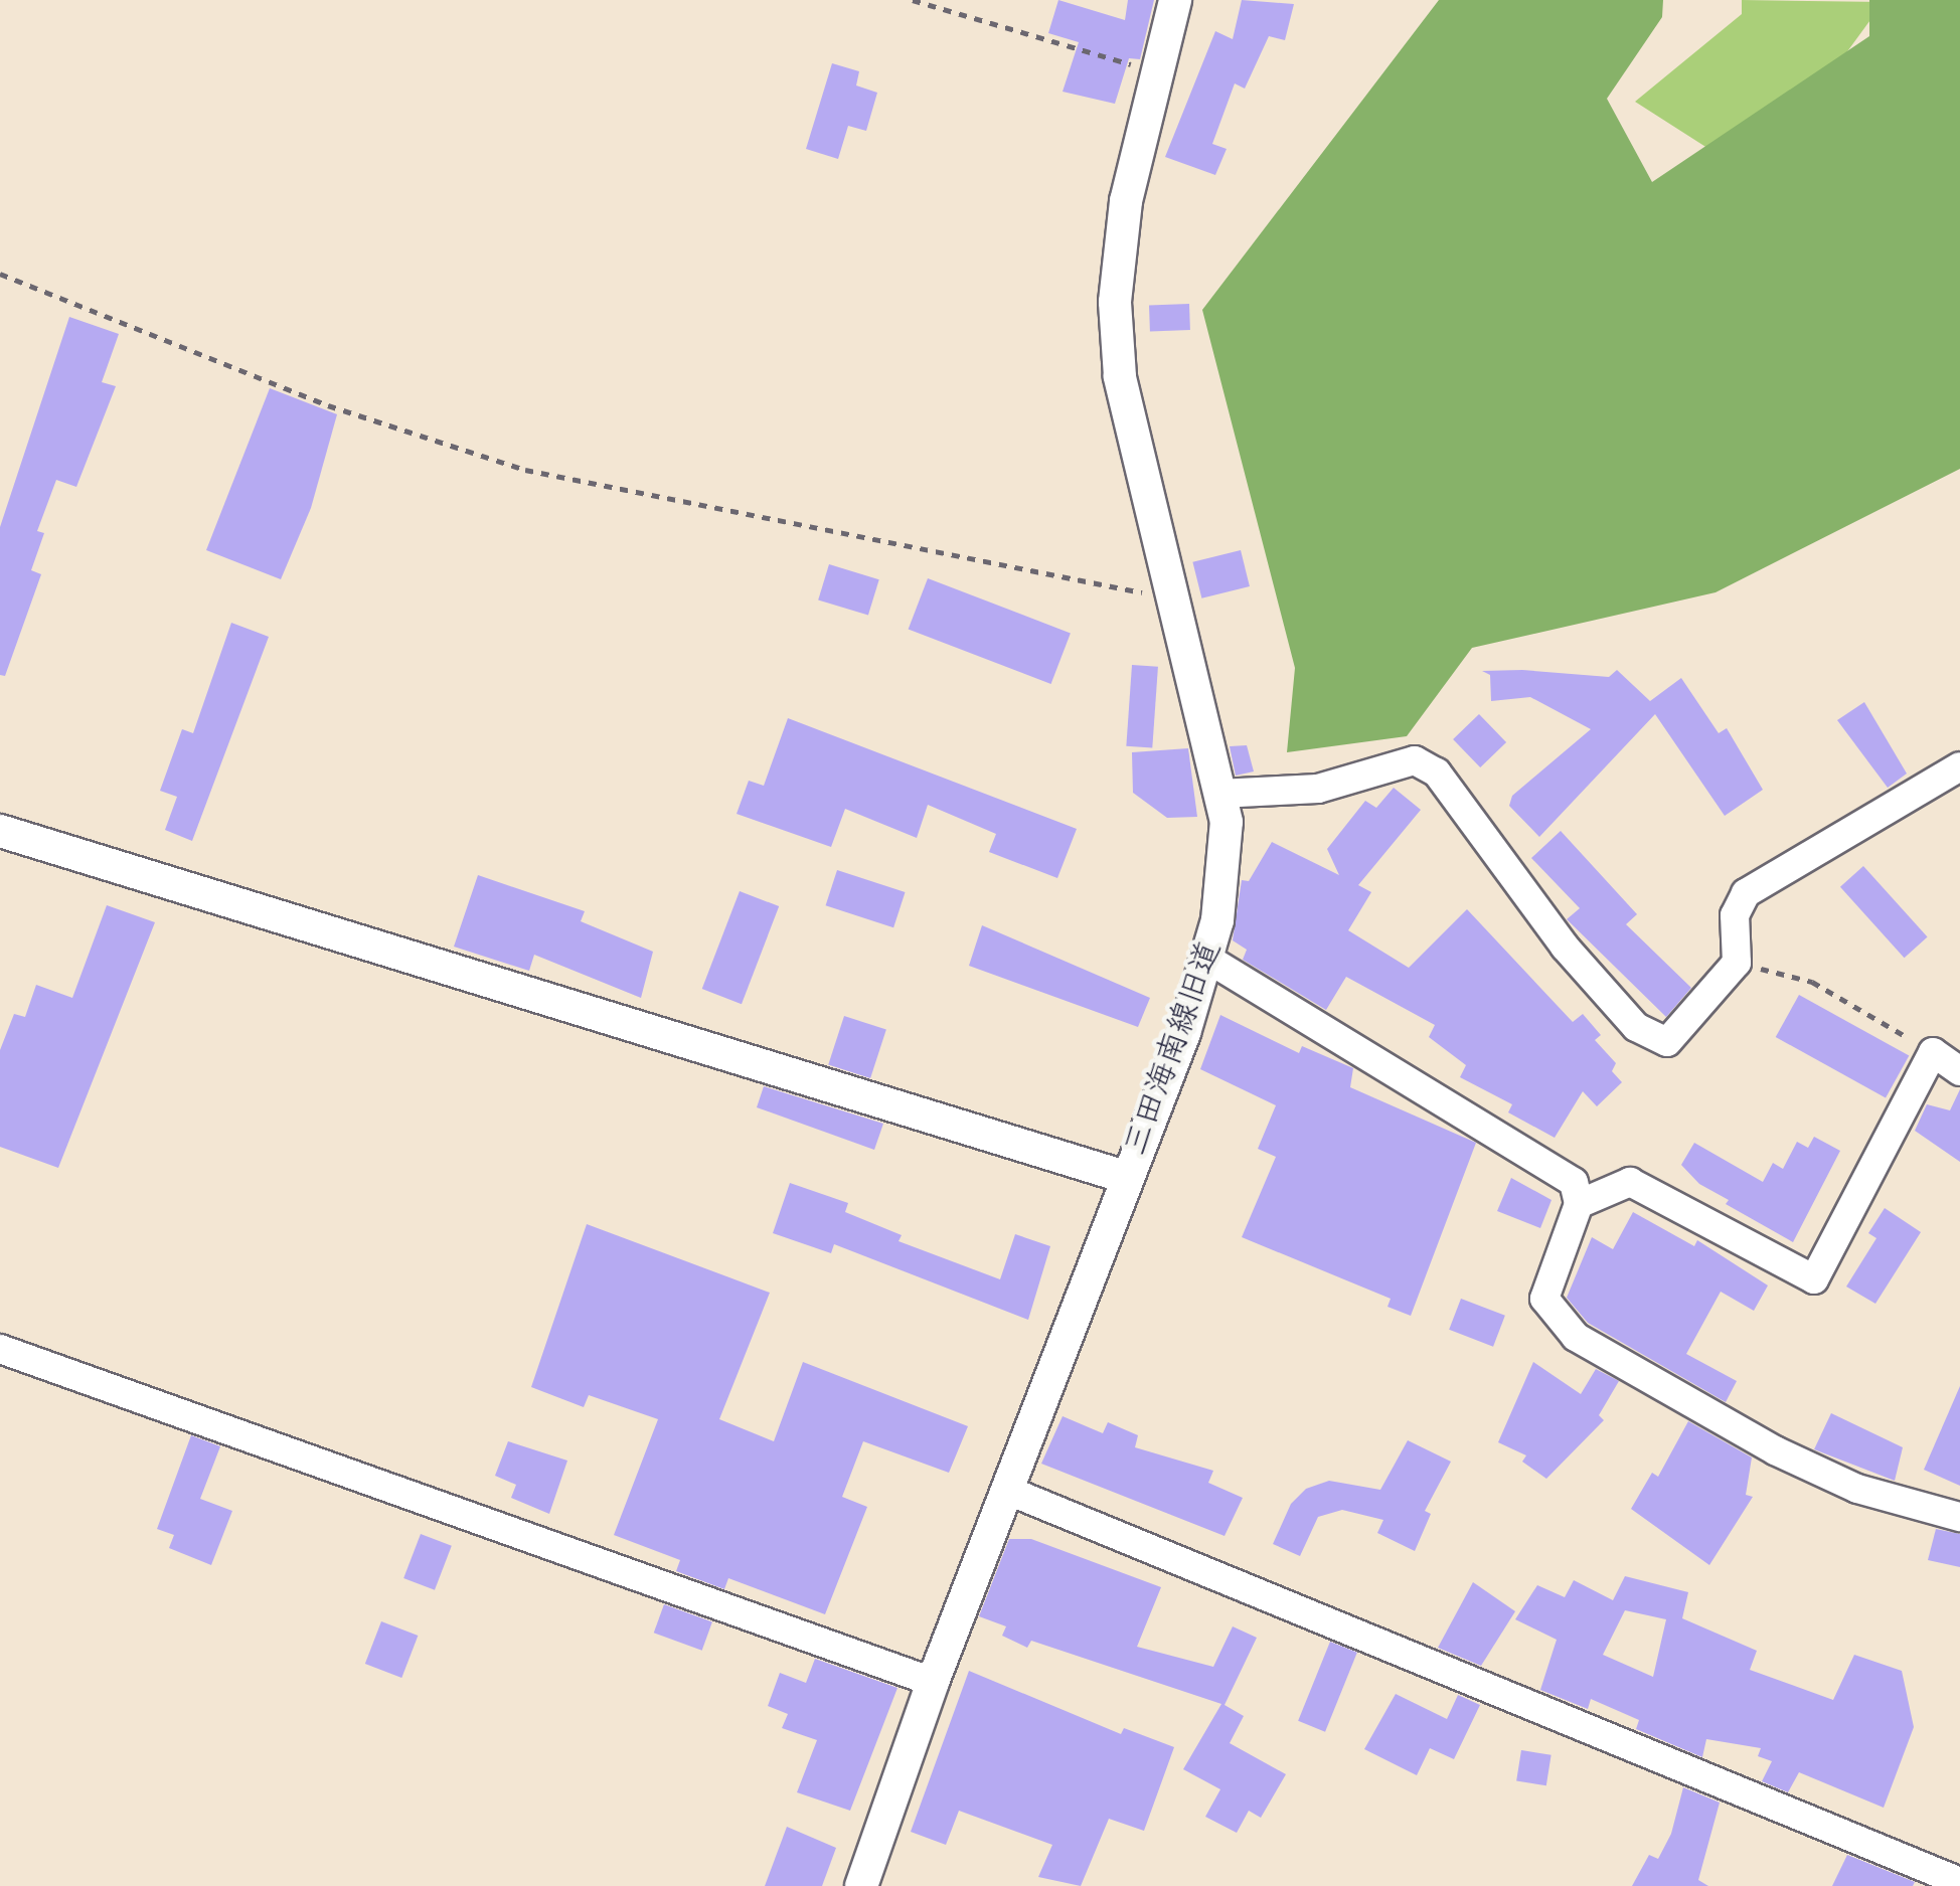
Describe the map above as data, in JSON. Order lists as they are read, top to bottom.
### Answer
{
  "streets": {
    "street": ["三田海南線旧道"]
  }
}
